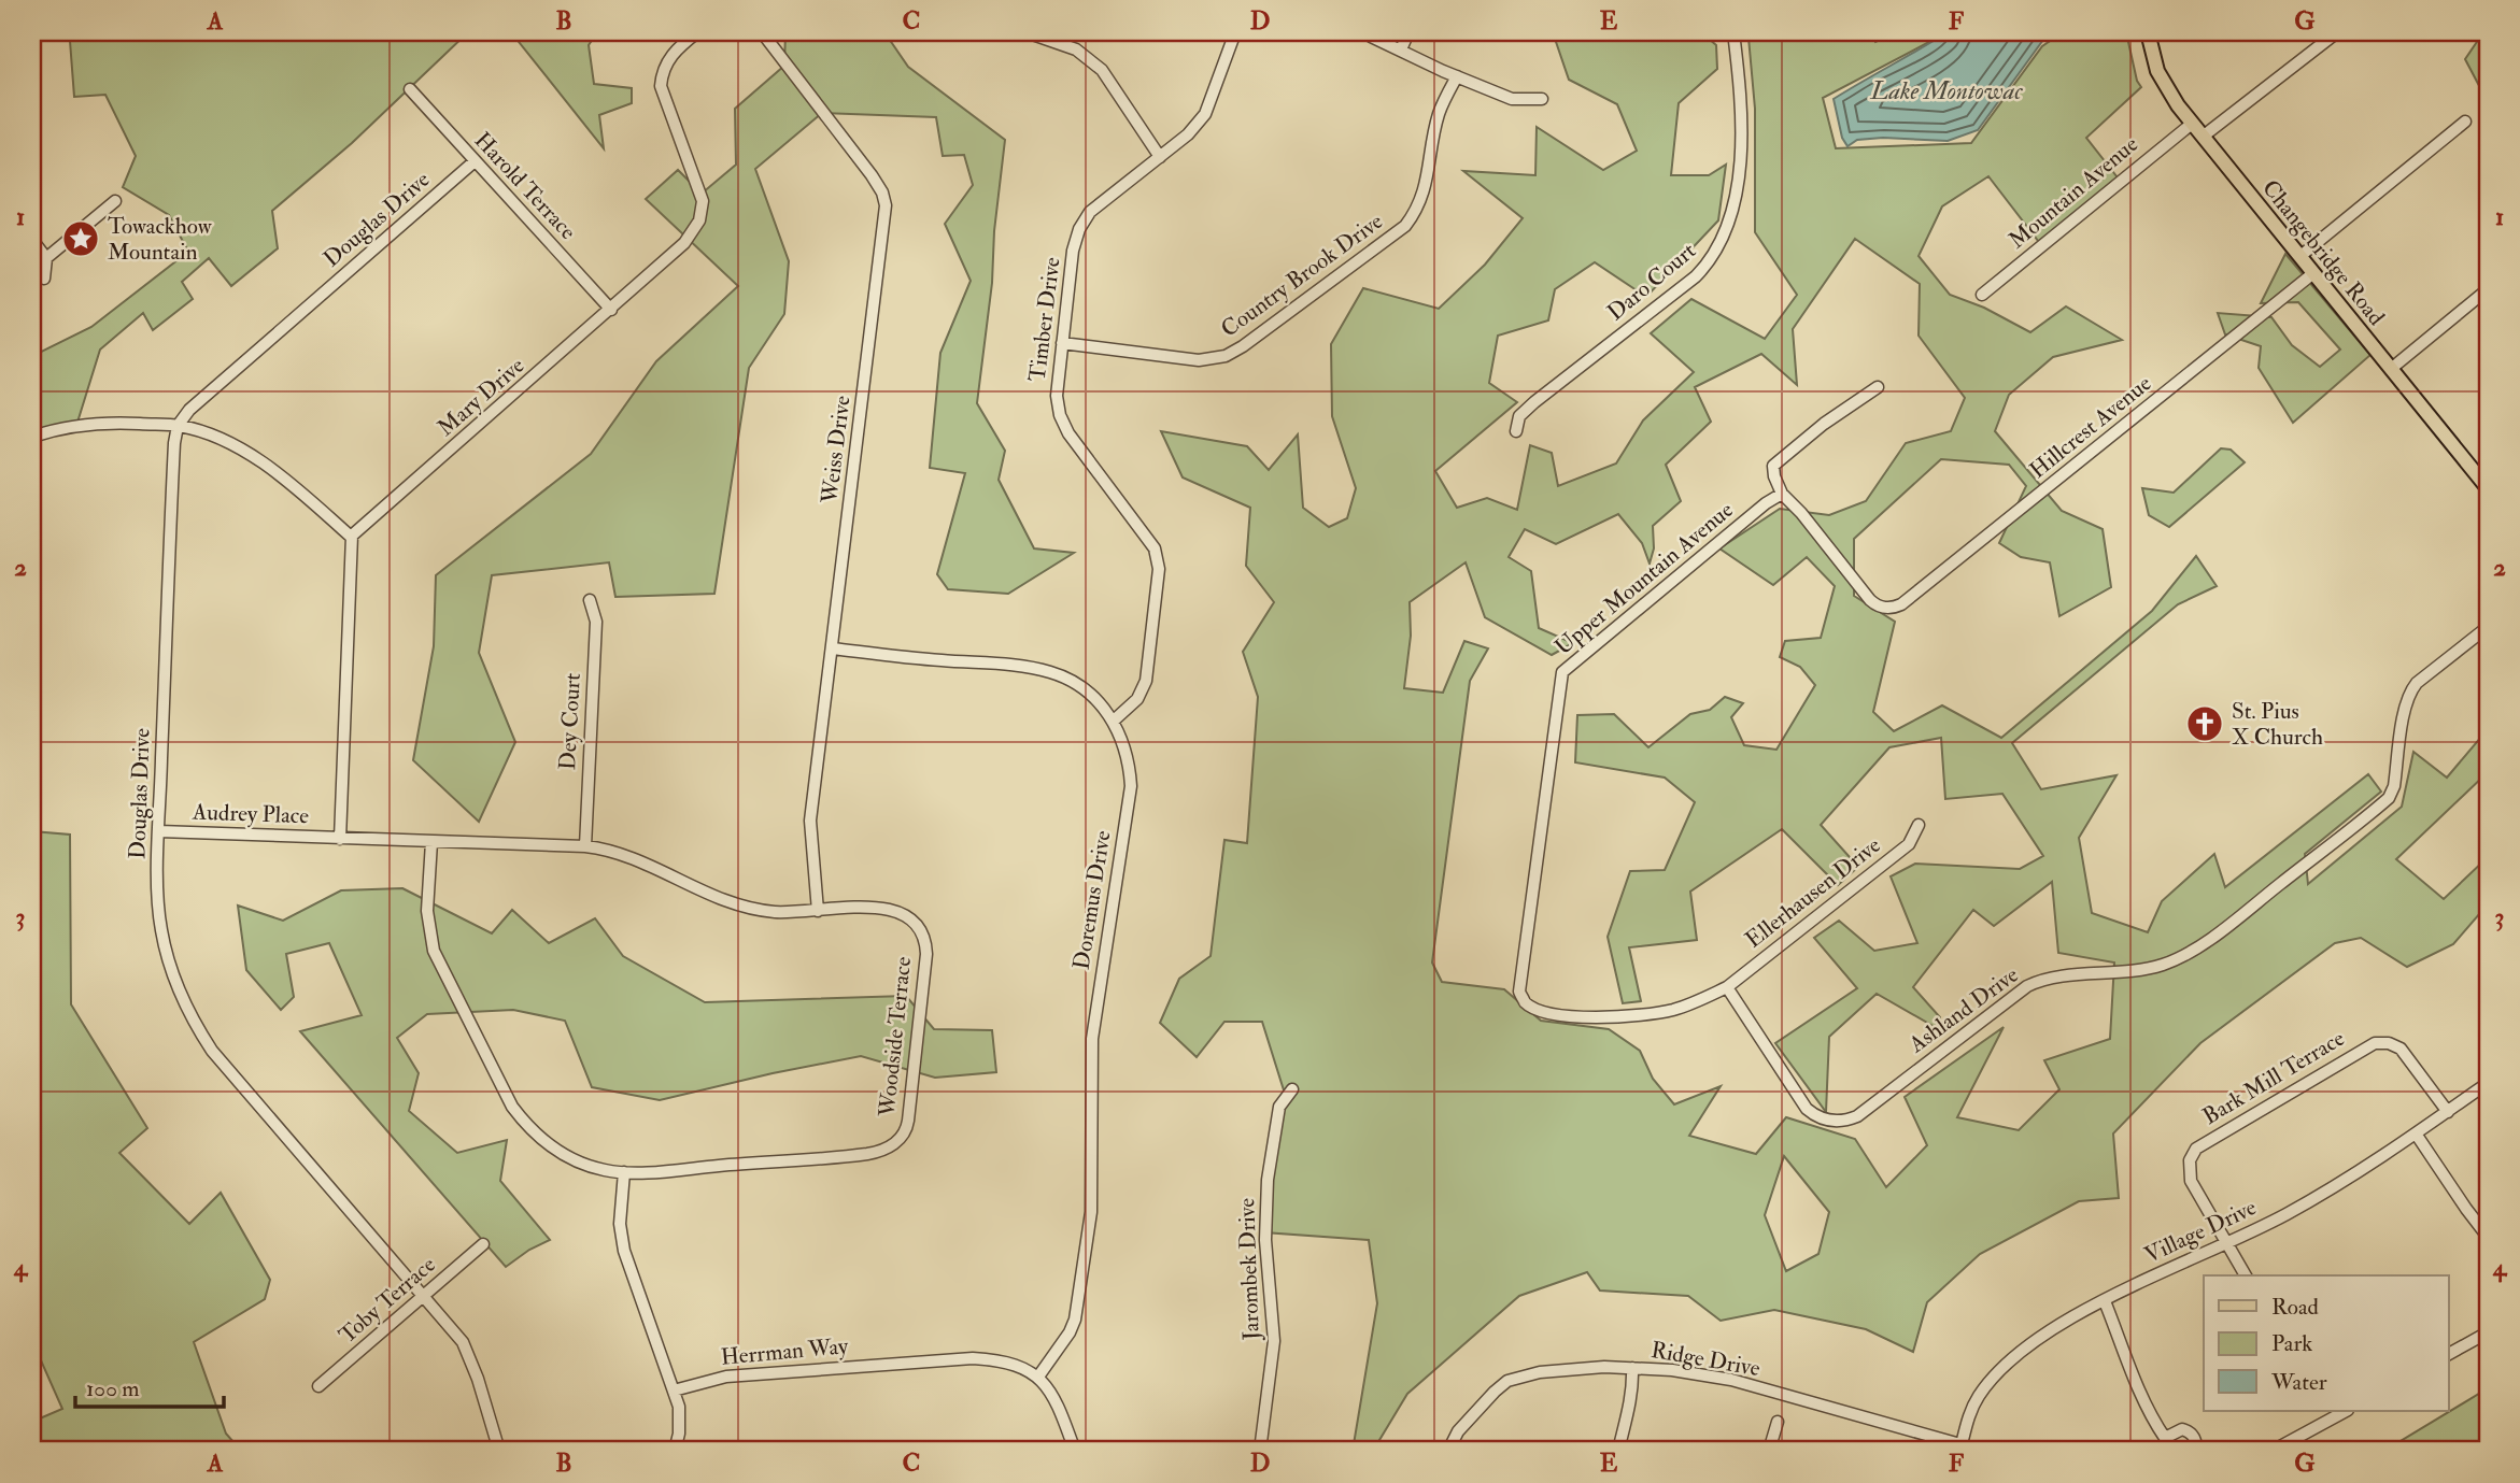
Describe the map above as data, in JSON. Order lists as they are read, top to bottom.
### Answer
{
  "streets": {
    "main road": ["Changebridge Road"],
    "street": [
      "Harold Terrace",
      "Mountain Avenue",
      "Douglas Drive",
      "Country Brook Drive",
      "Daro Court",
      "Timber Drive",
      "Mary Drive",
      "Hillcrest Avenue",
      "Weiss Drive",
      "Upper Mountain Avenue",
      "Dey Court",
      "Audrey Place",
      "Ellerhausen Drive",
      "Doremus Drive",
      "Ashland Drive",
      "Woodside Terrace",
      "Bark Mill Terrace",
      "Village Drive",
      "Jarombek Drive",
      "Toby Terrace",
      "Herrman Way",
      "Ridge Drive"
    ]
  },
  "crossings": [
    ["Harold Terrace", "Douglas Drive"],
    ["Harold Terrace", "Mary Drive"],
    ["Mountain Avenue", "Changebridge Road"],
    ["Douglas Drive", "Audrey Place"],
    ["Douglas Drive", "Toby Terrace"],
    ["Changebridge Road", "Hillcrest Avenue"],
    ["Country Brook Drive", "Timber Drive"],
    ["Timber Drive", "Doremus Drive"],
    ["Hillcrest Avenue", "Upper Mountain Avenue"],
    ["Weiss Drive", "Doremus Drive"],
    ["Weiss Drive", "Woodside Terrace"],
    ["Upper Mountain Avenue", "Ellerhausen Drive"],
    ["Upper Mountain Avenue", "Ashland Drive"],
    ["Dey Court", "Woodside Terrace"],
    ["Audrey Place", "Woodside Terrace"],
    ["Ellerhausen Drive", "Ashland Drive"],
    ["Doremus Drive", "Herrman Way"],
    ["Bark Mill Terrace", "Village Drive"],
    ["Village Drive", "Ridge Drive"]
  ],
  "water": ["Lake Montowac"],
  "places": {
    "place": ["Towackhow Mountain"],
    "church": ["St. Pius X Church"]
  },
  "legend": ["Road", "Park", "Water"],
  "scale_bar": "100 m",
  "grid": {
    "columns": [
      "A",
      "B",
      "C",
      "D",
      "E",
      "F",
      "G"
    ],
    "rows": [
      "1",
      "2",
      "3",
      "4"
    ]
  }
}
